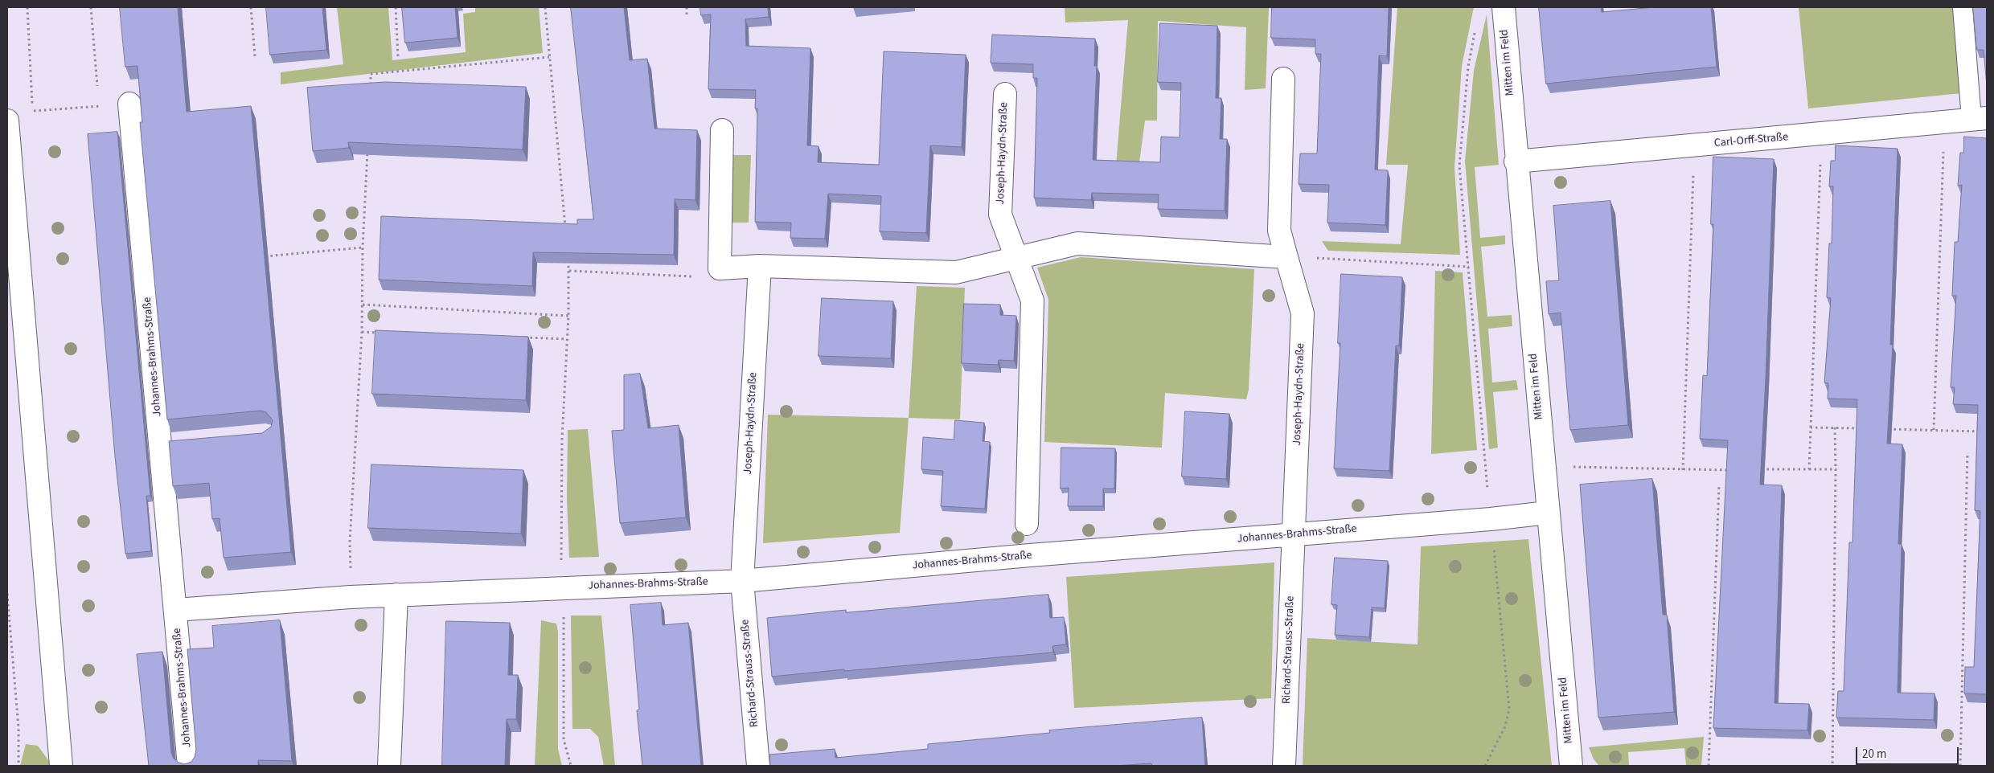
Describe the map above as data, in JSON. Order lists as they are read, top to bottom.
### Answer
{
  "streets": {
    "street": [
      "Mitten im Feld",
      "Carl-Orff-Straße",
      "Joseph-Haydn-Straße",
      "Johannes-Brahms-Straße",
      "Richard-Strauss-Straße"
    ]
  },
  "crossings": [
    ["Mitten im Feld", "Carl-Orff-Straße"],
    ["Mitten im Feld", "Johannes-Brahms-Straße"],
    ["Joseph-Haydn-Straße", "Johannes-Brahms-Straße"],
    ["Joseph-Haydn-Straße", "Richard-Strauss-Straße"],
    ["Johannes-Brahms-Straße", "Richard-Strauss-Straße"]
  ],
  "scale_bar": "20 m"
}
